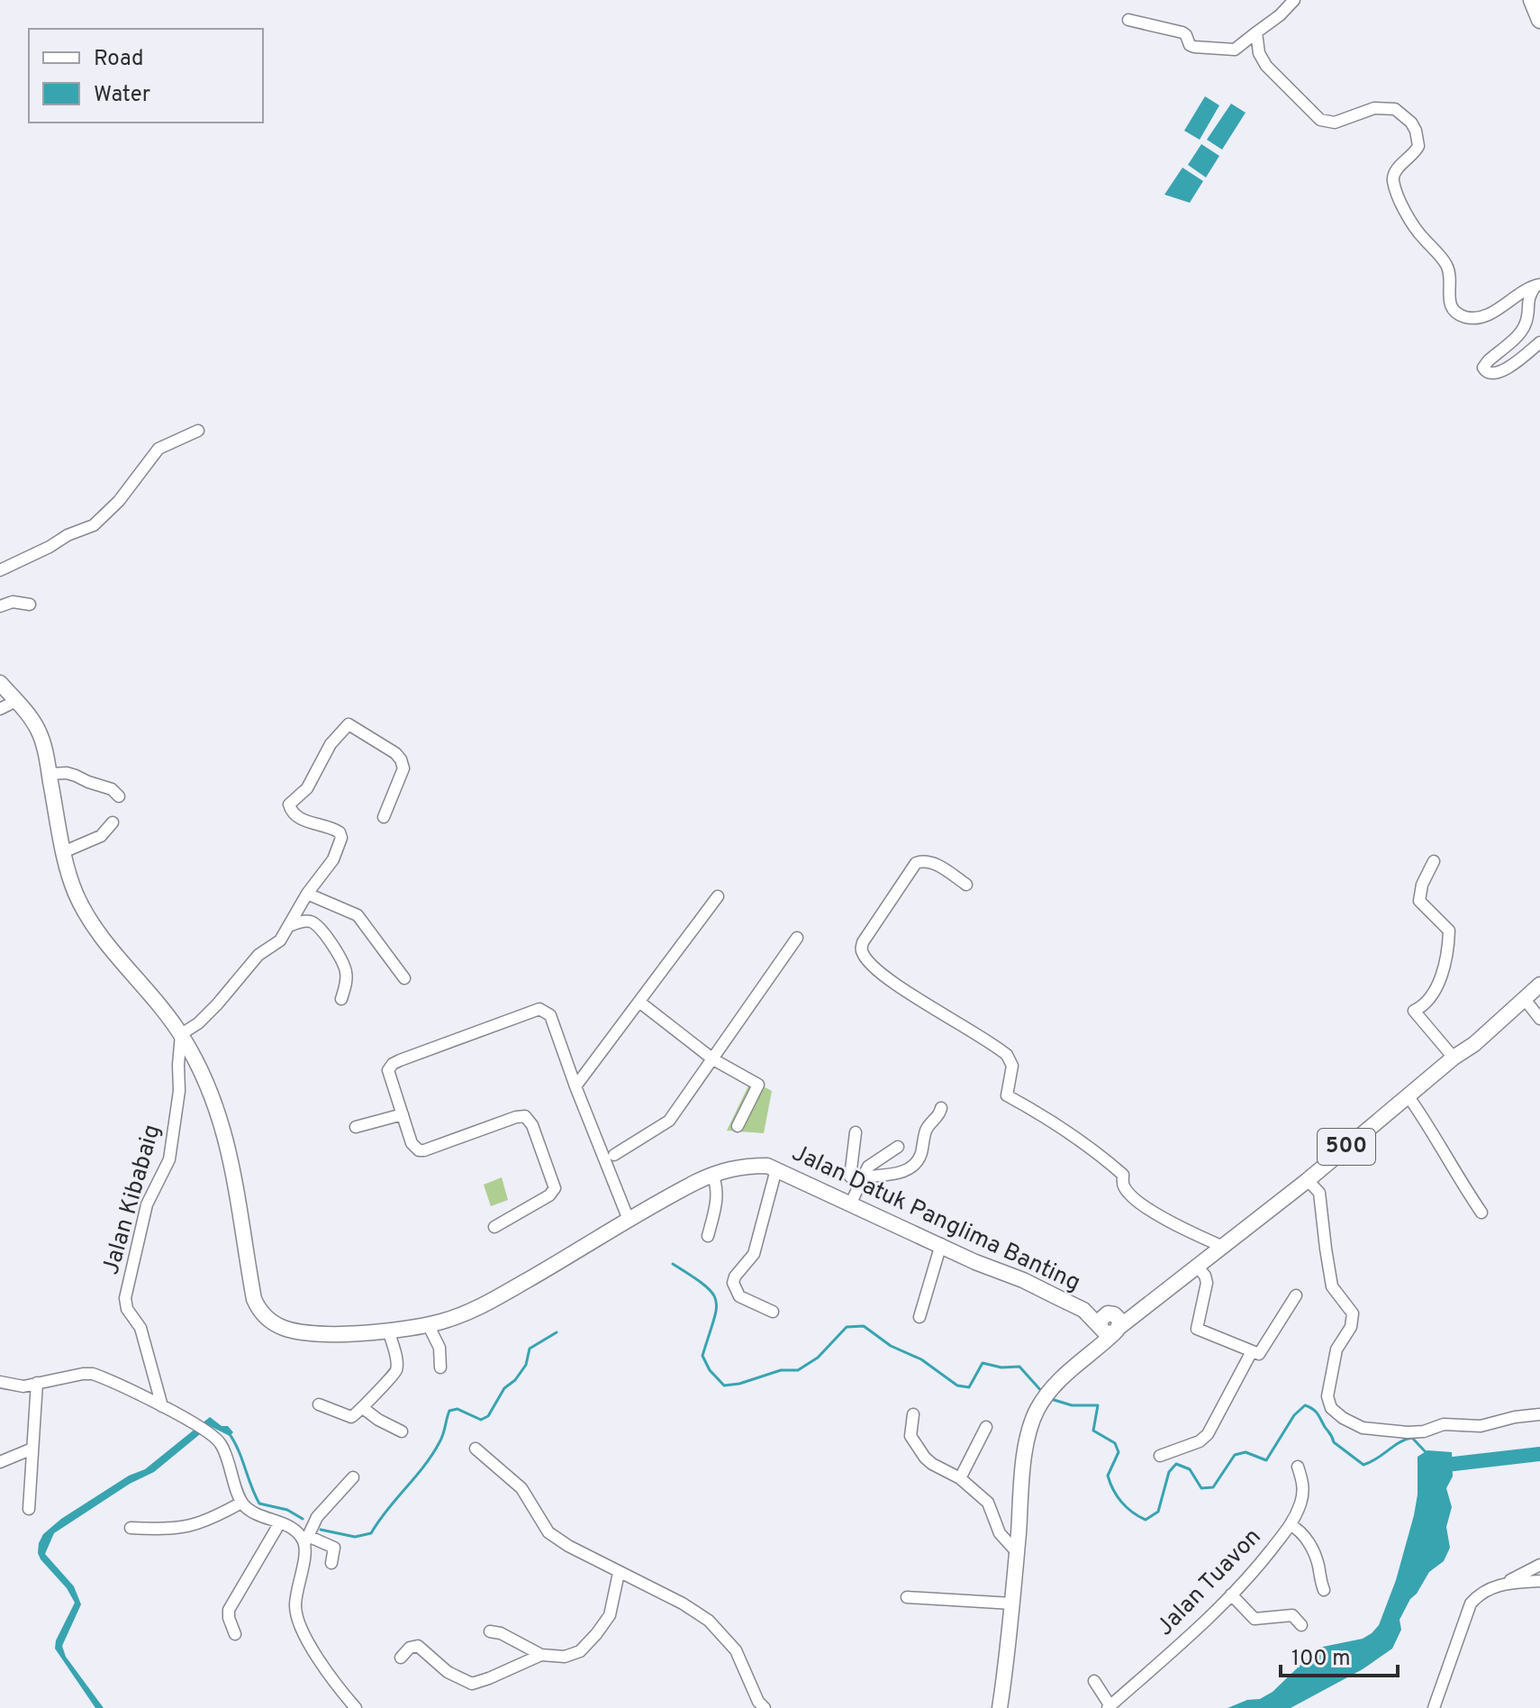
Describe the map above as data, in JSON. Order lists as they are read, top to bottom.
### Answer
{
  "streets": {
    "main road": ["500", "Jalan Datuk Panglima Banting"],
    "street": ["Jalan Kibabaig", "Jalan Tuavon"]
  },
  "crossings": [
    ["500", "Jalan Datuk Panglima Banting"],
    ["Jalan Kibabaig", "Jalan Datuk Panglima Banting"]
  ],
  "legend": ["Road", "Water"],
  "scale_bar": "100 m"
}
